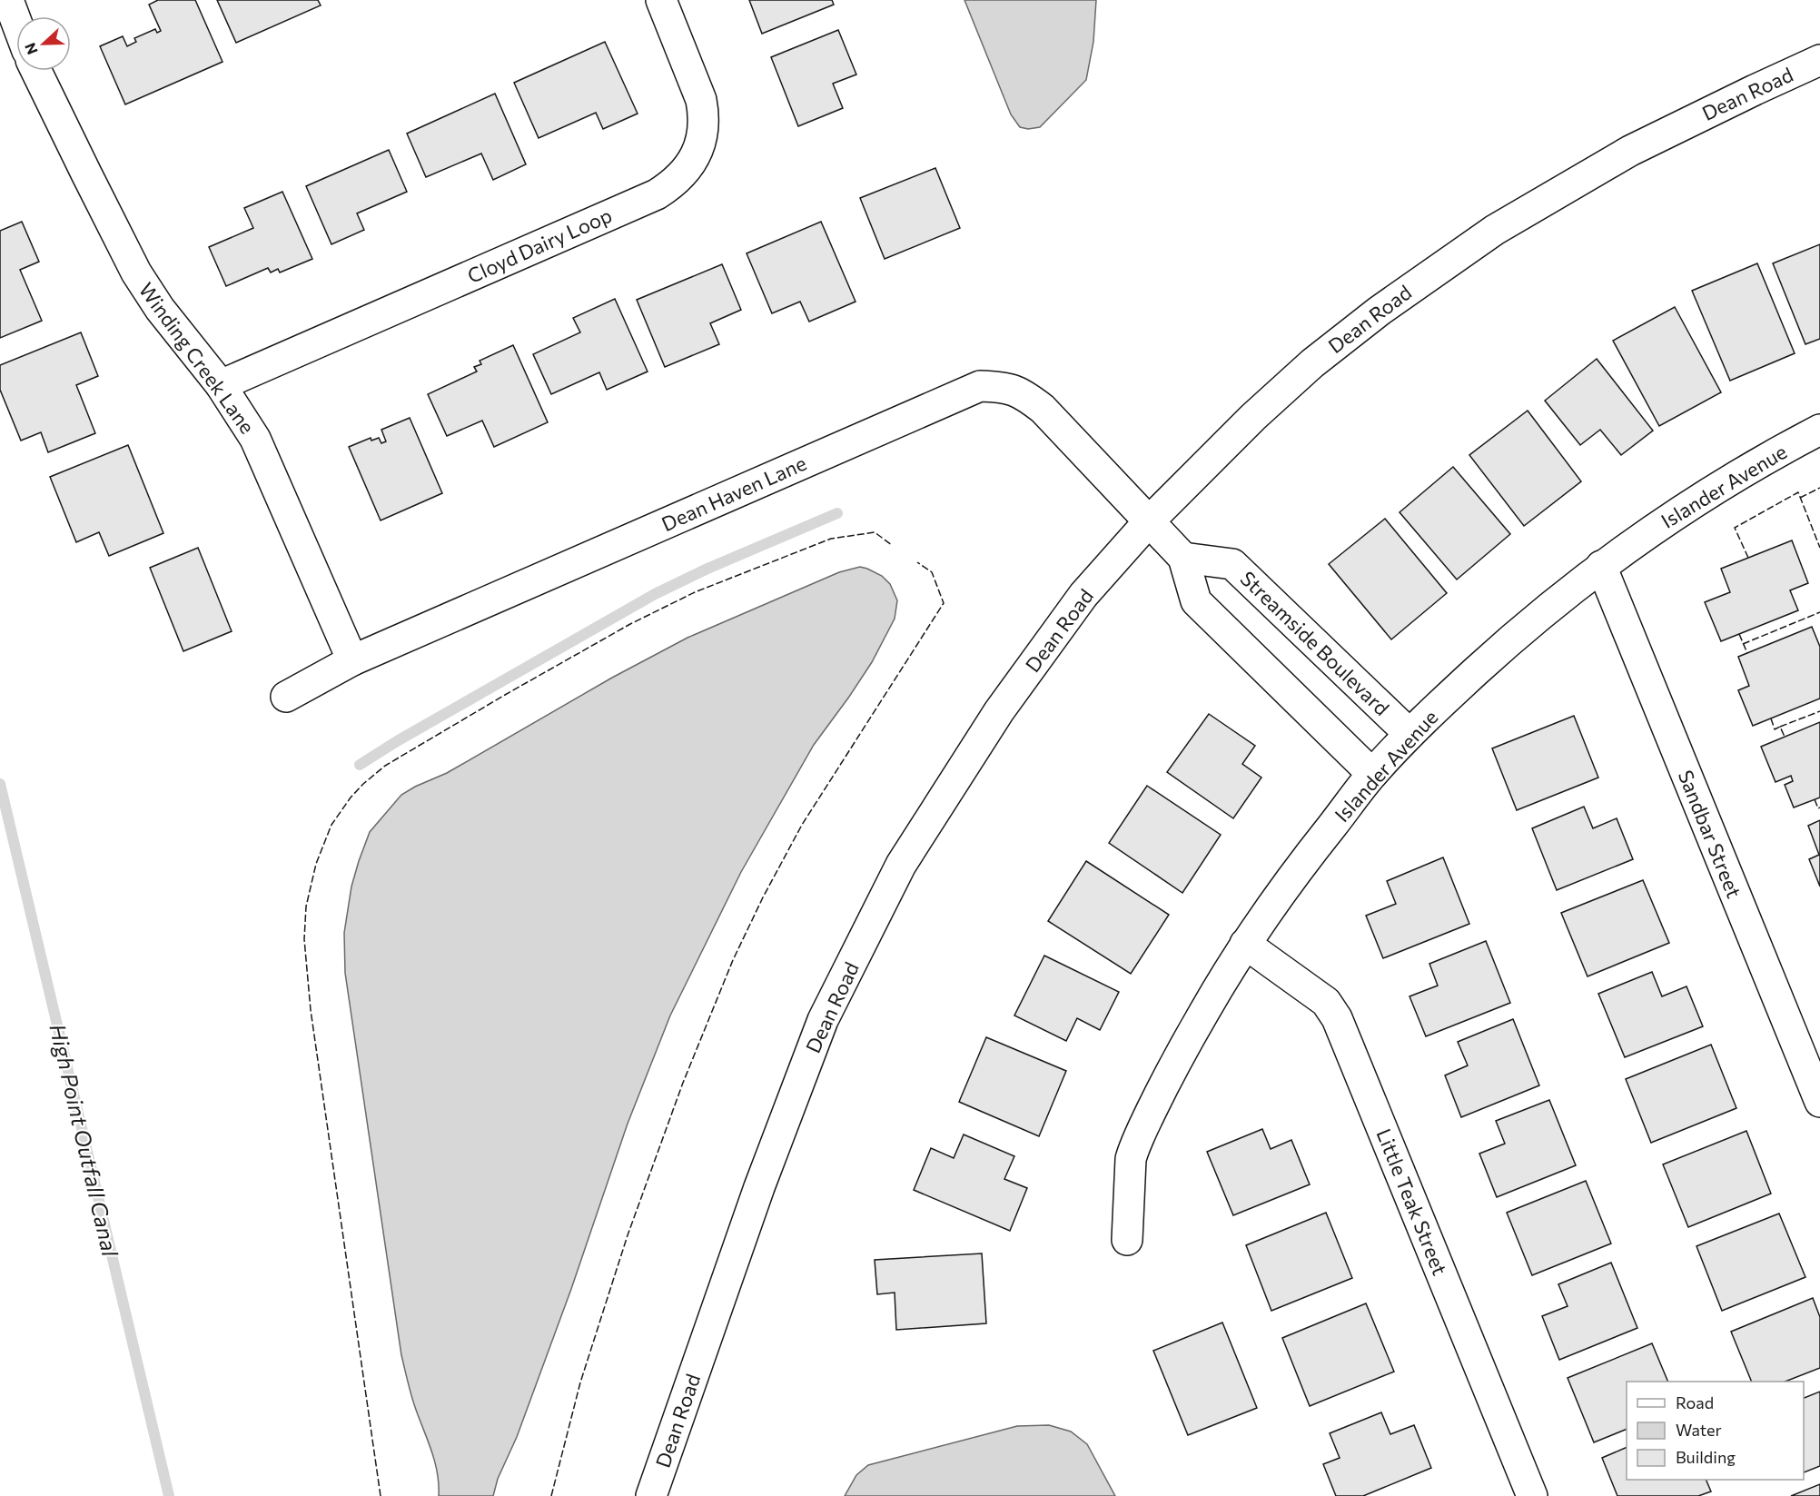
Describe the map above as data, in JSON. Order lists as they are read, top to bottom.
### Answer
{
  "streets": {
    "street": [
      "Dean Road",
      "Cloyd Dairy Loop",
      "Winding Creek Lane",
      "Islander Avenue",
      "Dean Haven Lane",
      "Streamside Boulevard",
      "Sandbar Street",
      "Little Teak Street"
    ]
  },
  "crossings": [
    ["Dean Road", "Dean Haven Lane"],
    ["Cloyd Dairy Loop", "Winding Creek Lane"],
    ["Winding Creek Lane", "Dean Haven Lane"],
    ["Islander Avenue", "Streamside Boulevard"],
    ["Islander Avenue", "Sandbar Street"],
    ["Islander Avenue", "Little Teak Street"]
  ],
  "water": ["High Point Outfall Canal"],
  "legend": ["Road", "Water", "Building"],
  "north": "left"
}
